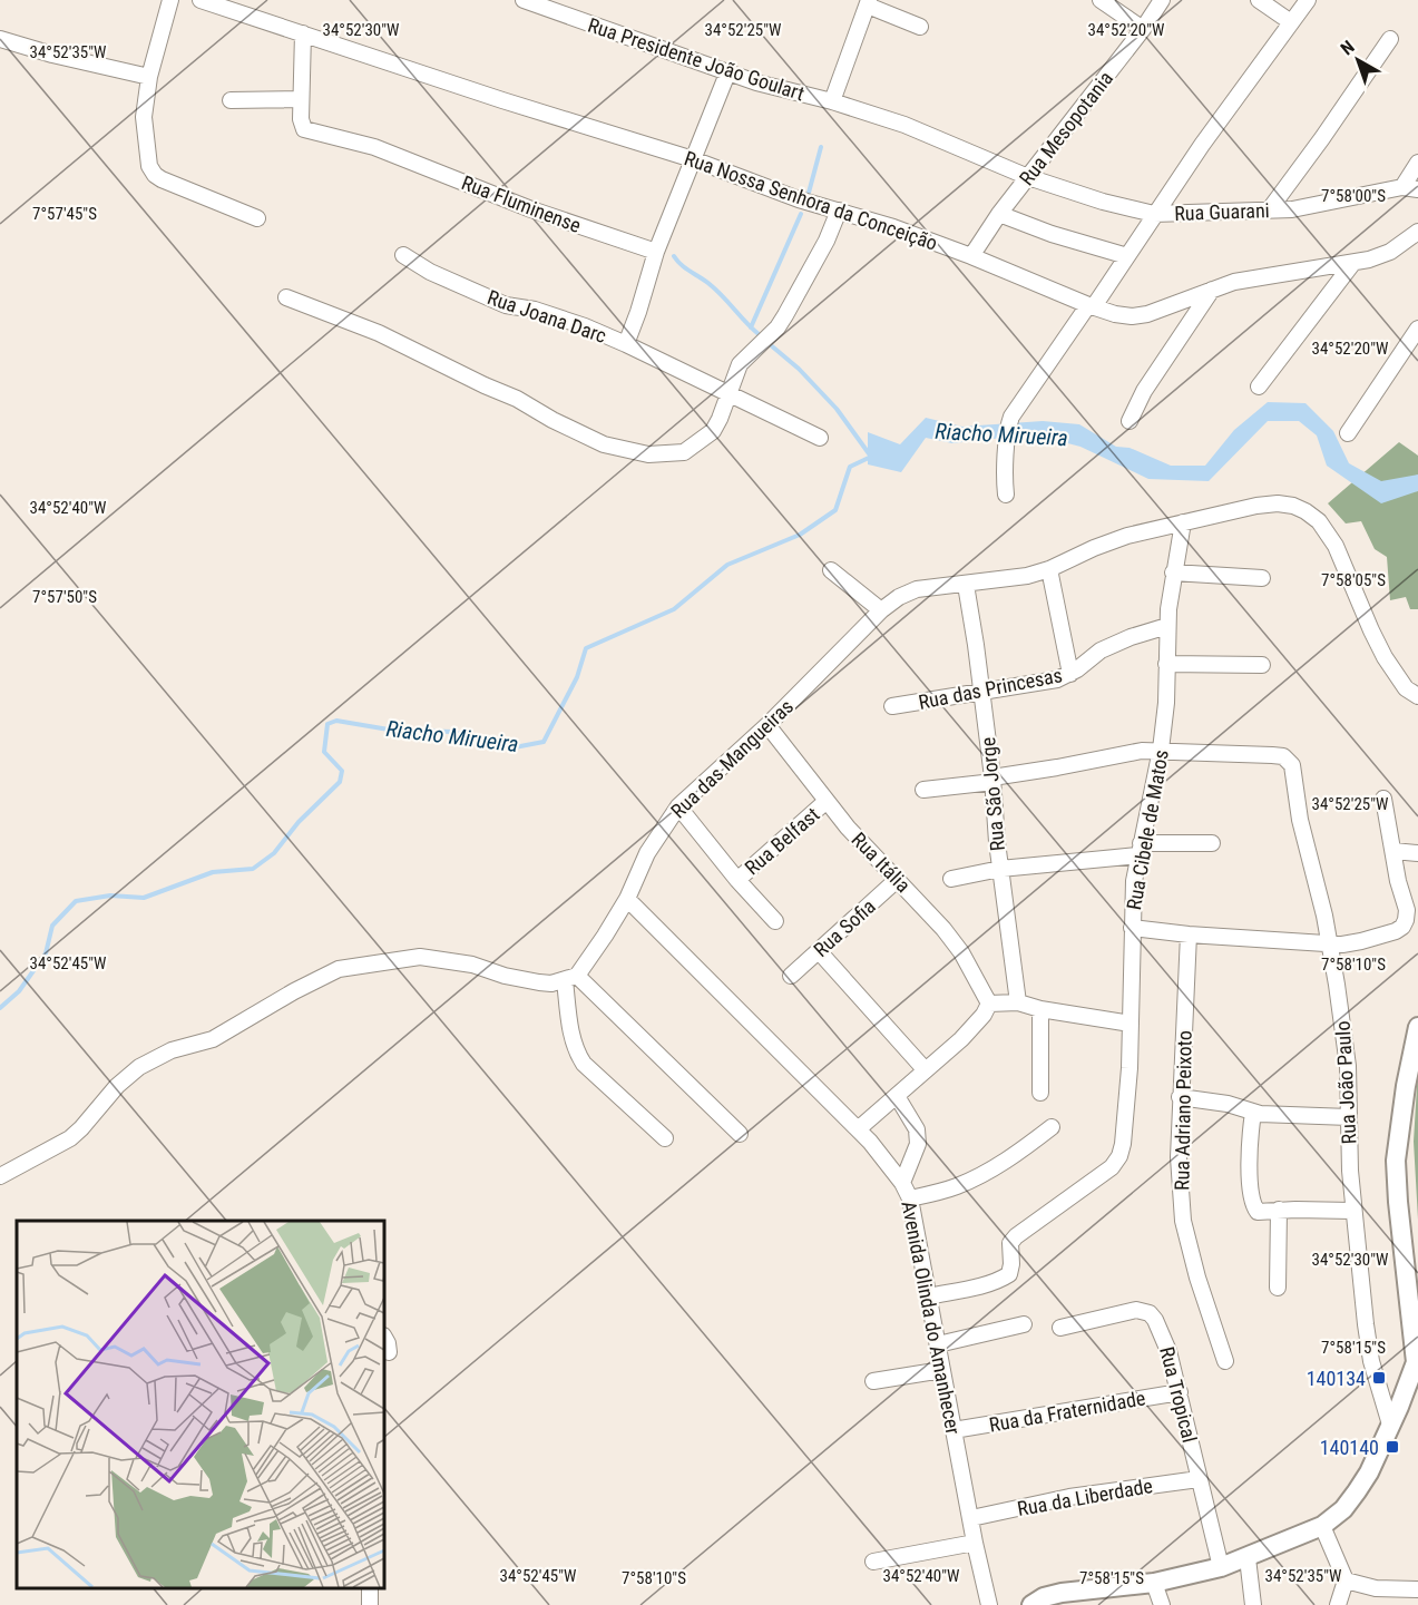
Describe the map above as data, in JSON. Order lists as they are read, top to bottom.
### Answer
{
  "streets": {
    "street": [
      "Rua Presidente João Goulart",
      "Rua Mesopotania",
      "Rua Nossa Senhora da Conceição",
      "Rua Fluminense",
      "Rua Guarani",
      "Rua Joana Darc",
      "Rua das Princesas",
      "Rua das Mangueiras",
      "Rua São Jorge",
      "Rua Cibele de Matos",
      "Rua Belfast",
      "Rua Itália",
      "Rua Sofia",
      "Rua João Paulo",
      "Rua Adriano Peixoto",
      "Avenida Olinda do Amanhecer",
      "Rua Tropical",
      "Rua da Fraternidade",
      "Rua da Liberdade"
    ]
  },
  "crossings": [
    ["Rua Presidente João Goulart", "Rua Mesopotania"],
    ["Rua Presidente João Goulart", "Rua Guarani"],
    ["Rua Mesopotania", "Rua Nossa Senhora da Conceição"],
    ["Rua Mesopotania", "Rua Guarani"],
    ["Rua das Princesas", "Rua São Jorge"],
    ["Rua das Princesas", "Rua Cibele de Matos"],
    ["Rua das Mangueiras", "Rua São Jorge"],
    ["Rua das Mangueiras", "Rua Cibele de Matos"],
    ["Rua das Mangueiras", "Rua Belfast"],
    ["Rua das Mangueiras", "Rua Itália"],
    ["Rua das Mangueiras", "Avenida Olinda do Amanhecer"],
    ["Rua Cibele de Matos", "Rua João Paulo"],
    ["Rua Cibele de Matos", "Avenida Olinda do Amanhecer"],
    ["Rua Belfast", "Rua Itália"],
    ["Rua Itália", "Rua Sofia"],
    ["Avenida Olinda do Amanhecer", "Rua da Fraternidade"],
    ["Avenida Olinda do Amanhecer", "Rua da Liberdade"],
    ["Rua Tropical", "Rua da Fraternidade"],
    ["Rua Tropical", "Rua da Liberdade"]
  ],
  "water": ["Riacho Mirueira"],
  "places": {
    "transit": ["140134", "140140"]
  },
  "north": "top left",
  "coordinates": [
    "34°52'30\"W",
    "34°52'20\"W",
    "34°52'25\"W",
    "34°52'35\"W",
    "7°58'00\"S",
    "7°57'45\"S",
    "34°52'40\"W",
    "7°58'05\"S",
    "7°57'50\"S",
    "34°52'45\"W",
    "7°58'10\"S",
    "7°58'15\"S"
  ]
}
